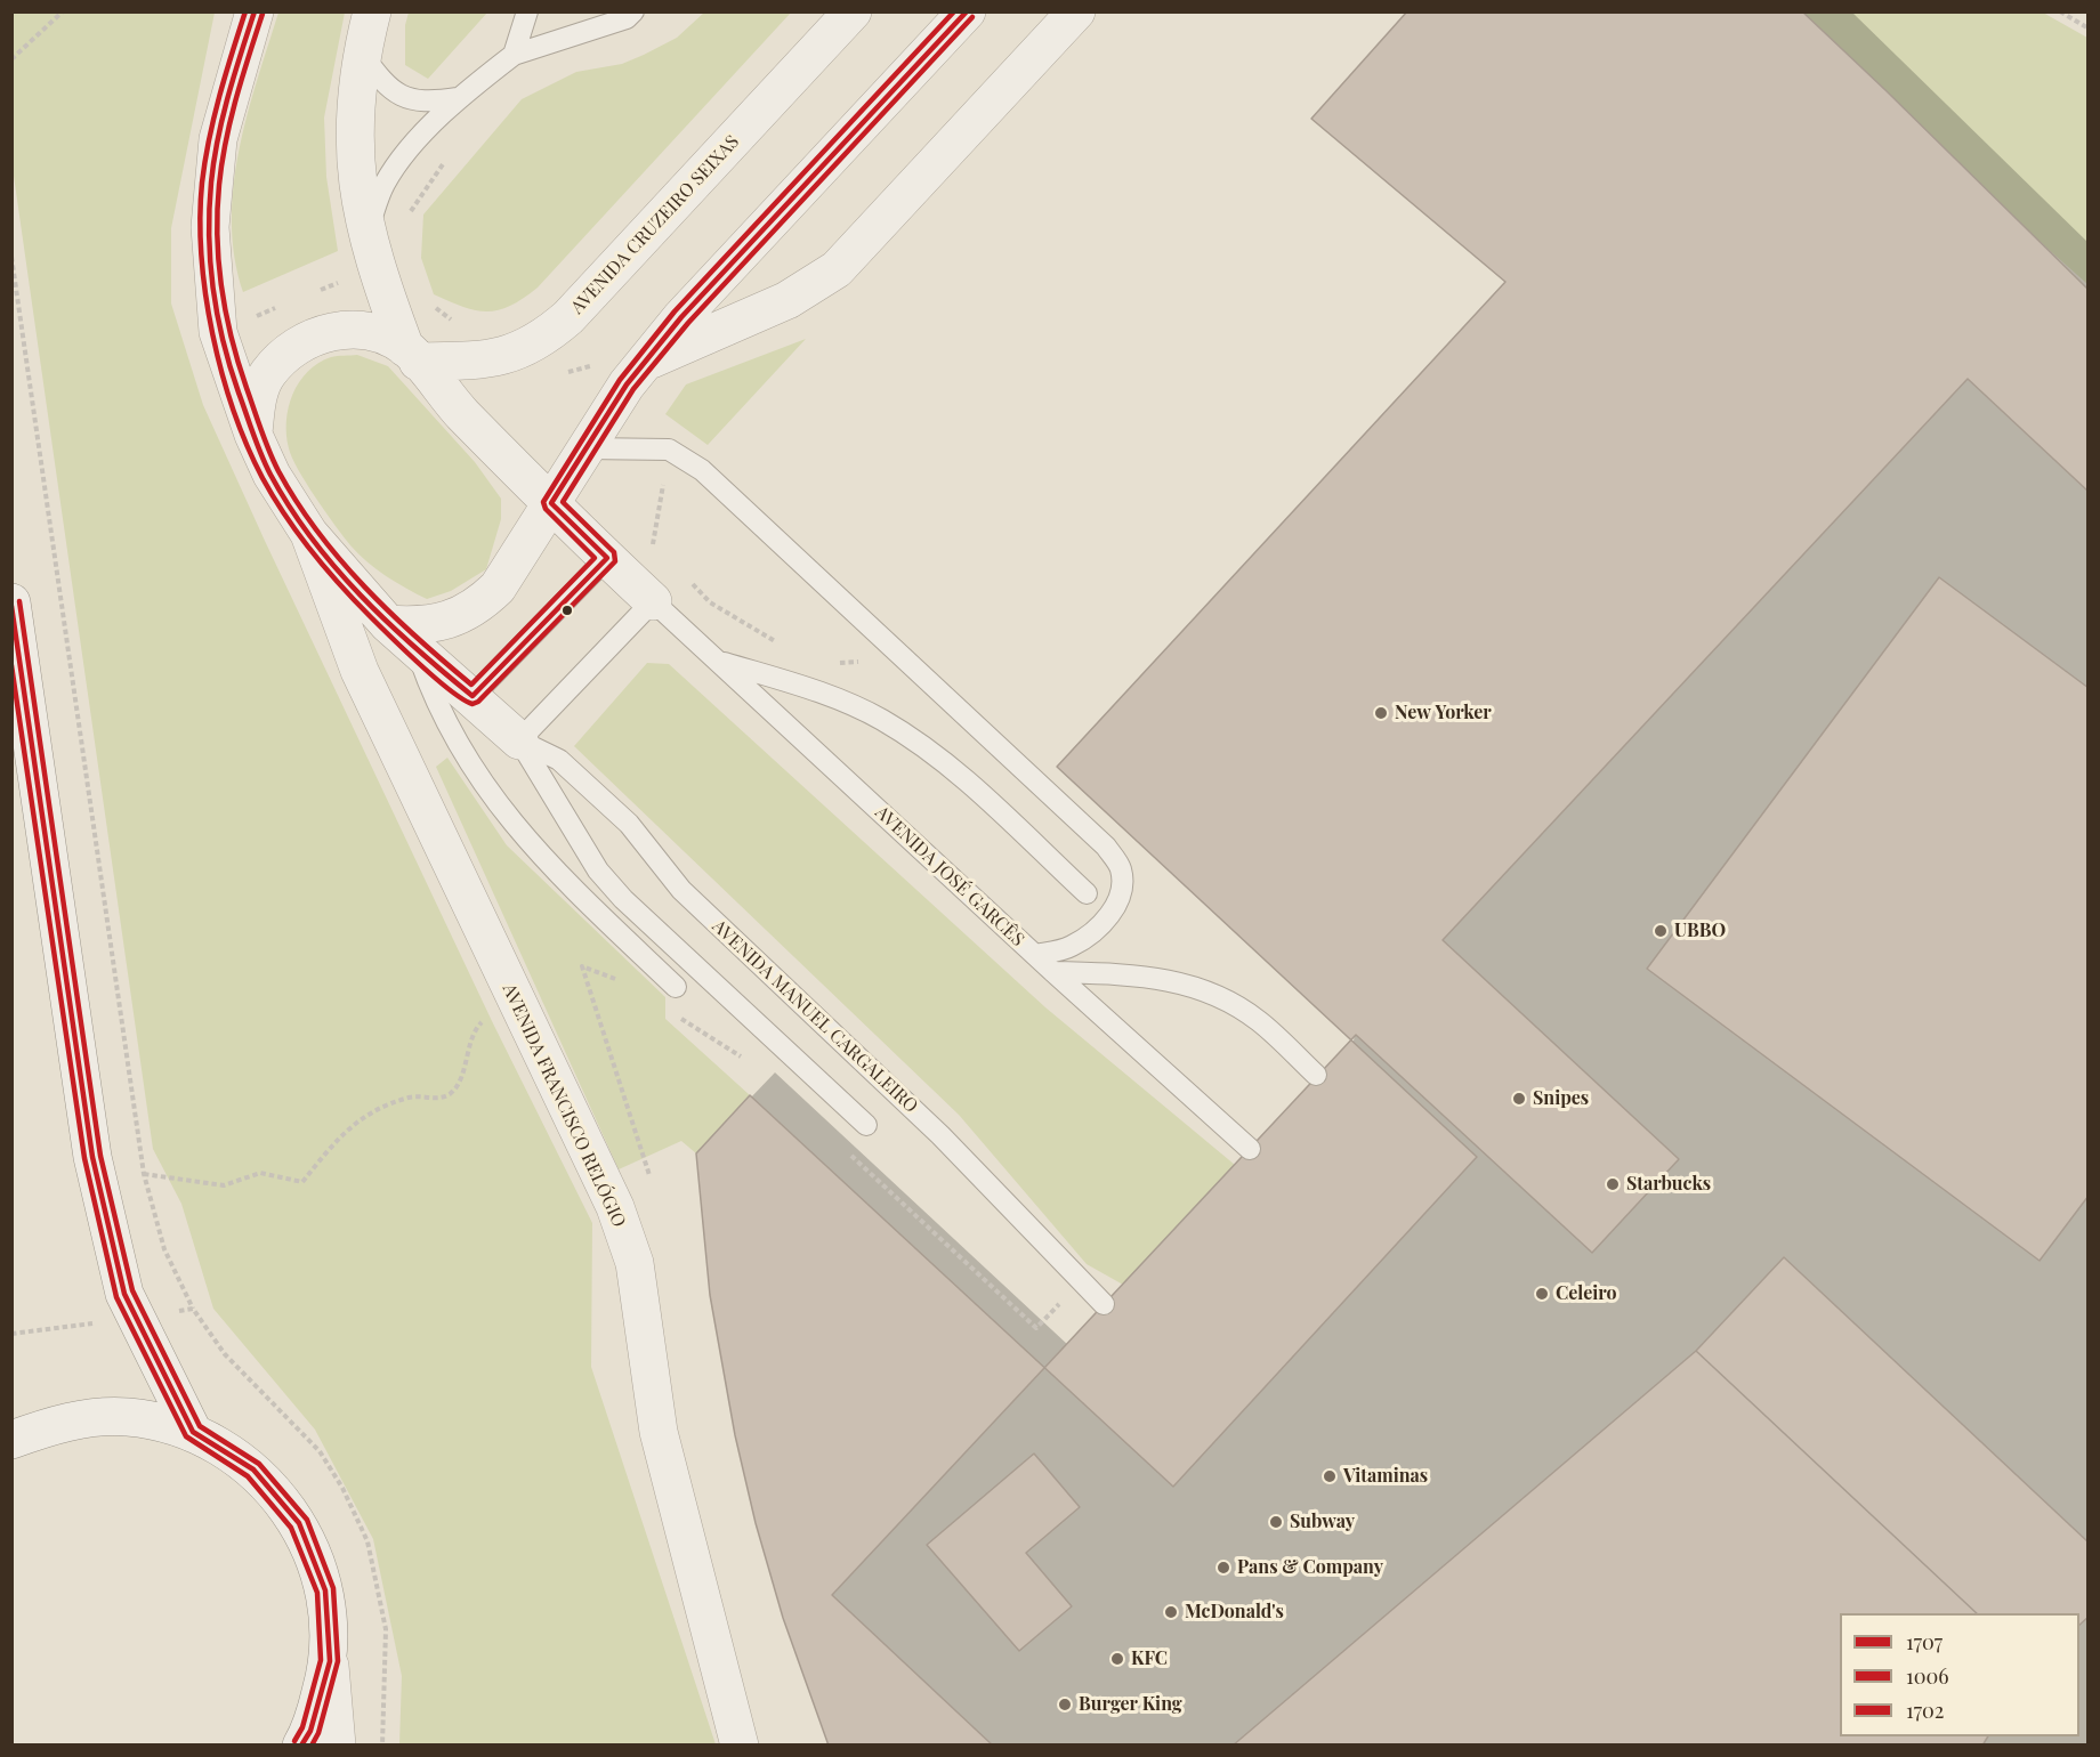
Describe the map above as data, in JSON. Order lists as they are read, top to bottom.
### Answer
{
  "streets": {
    "street": ["AVENIDA CRUZEIRO SEIXAS", "AVENIDA FRANCISCO RELÓGIO"],
    "lane": ["AVENIDA JOSÉ GARCÊS", "AVENIDA MANUEL CARGALEIRO"]
  },
  "places": [
    "New Yorker",
    "UBBO",
    "Snipes",
    "Starbucks",
    "Celeiro",
    "Vitaminas",
    "Subway",
    "Pans & Company",
    "McDonald's",
    "KFC",
    "Burger King"
  ],
  "lines": ["transit line 1707", "transit line 1006", "transit line 1702"],
  "legend": ["1707", "1006", "1702"]
}
